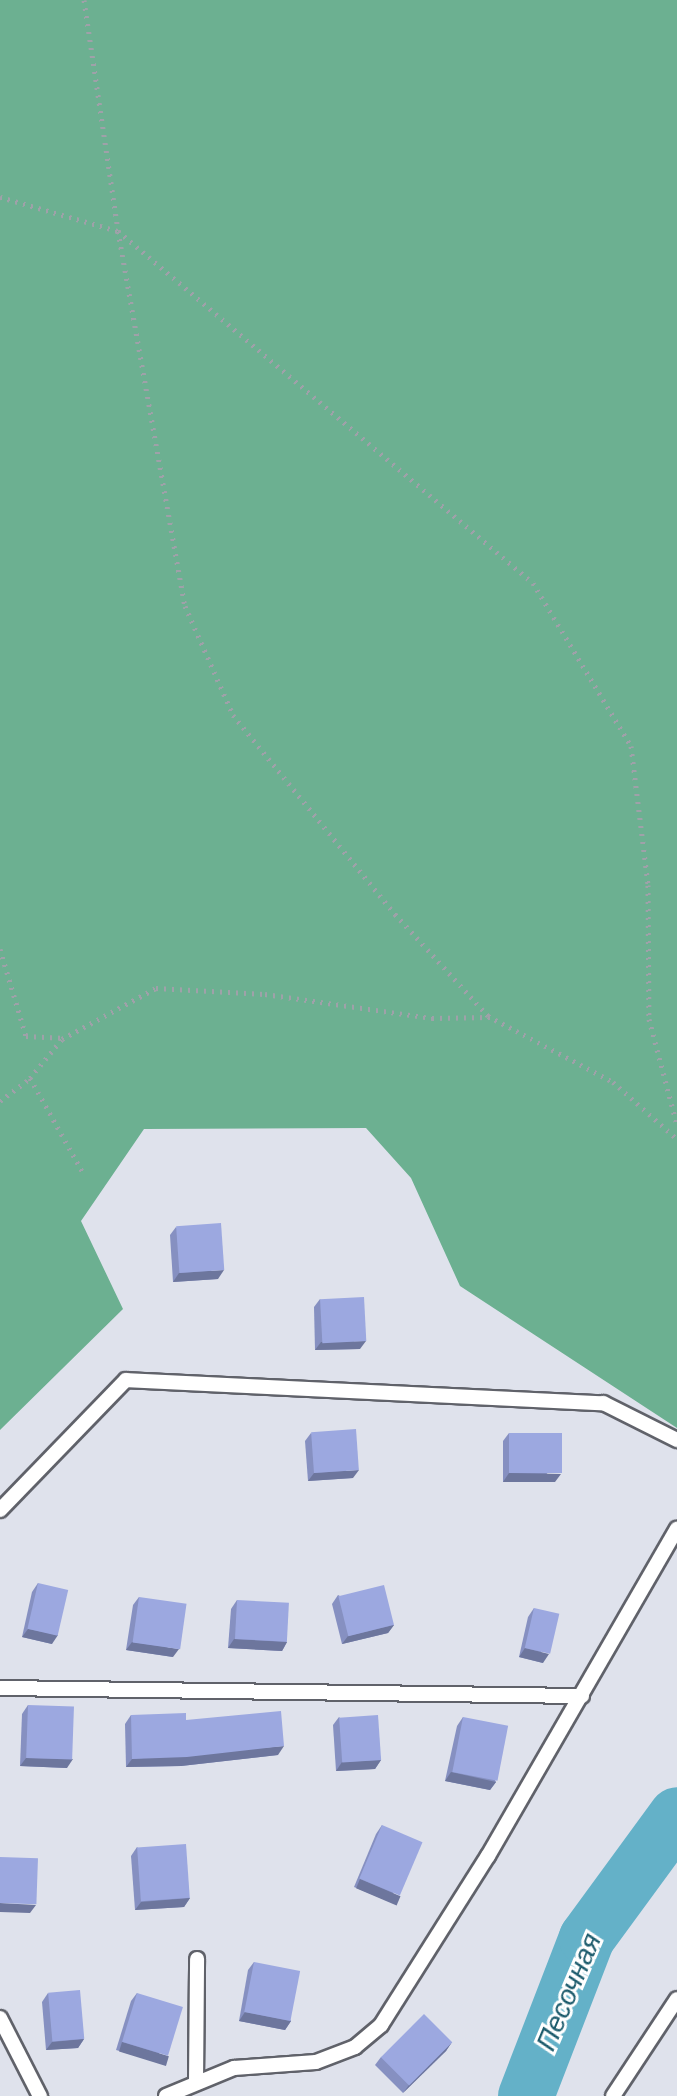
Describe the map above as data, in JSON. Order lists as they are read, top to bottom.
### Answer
{
  "water": ["Песочная"]
}
